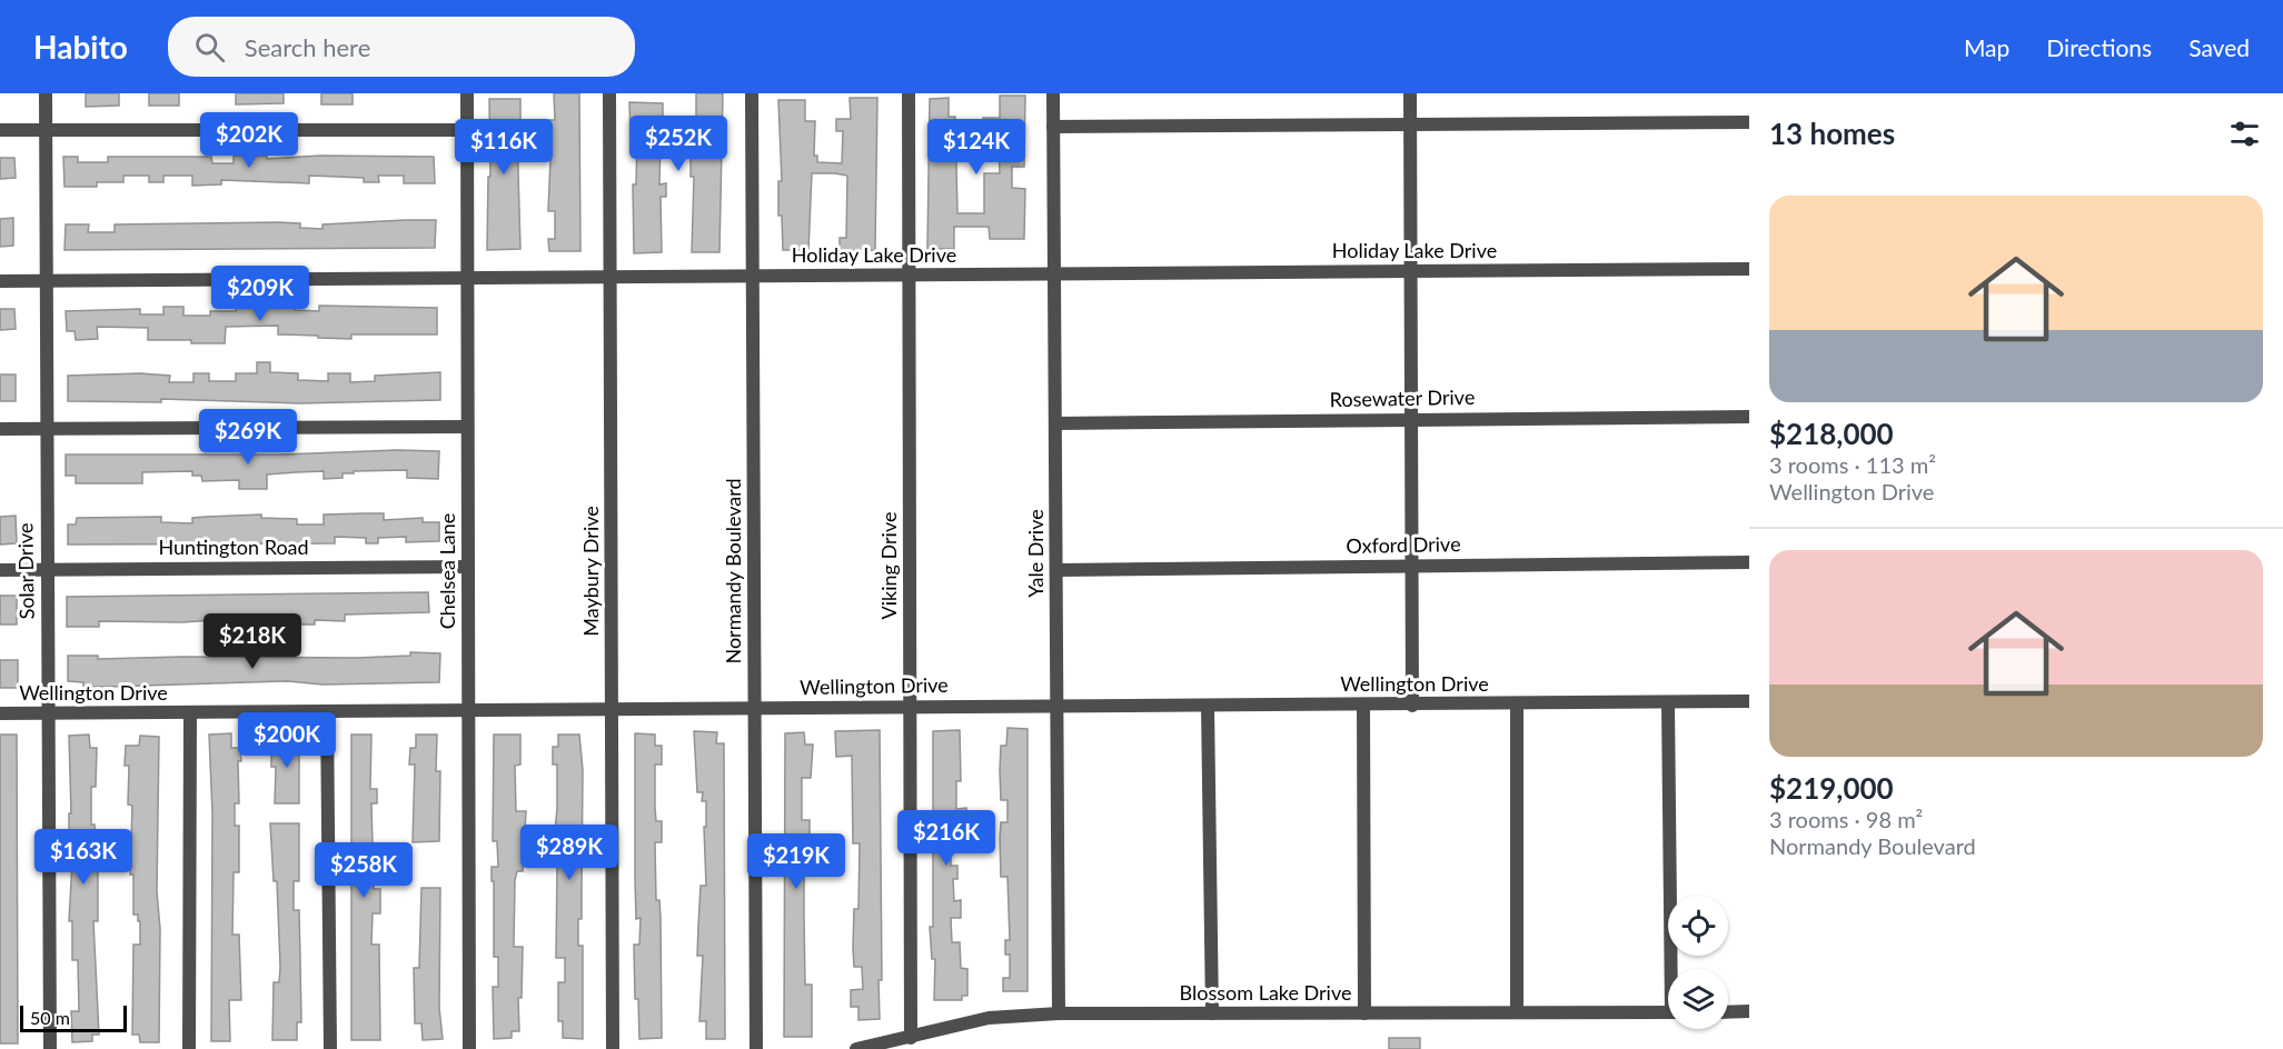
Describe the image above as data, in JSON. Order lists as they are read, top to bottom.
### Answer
{
  "streets": {
    "street": [
      "Holiday Lake Drive",
      "Rosewater Drive",
      "Oxford Drive",
      "Huntington Road",
      "Yale Drive",
      "Viking Drive",
      "Solar Drive",
      "Chelsea Lane",
      "Maybury Drive",
      "Normandy Boulevard",
      "Wellington Drive",
      "Blossom Lake Drive"
    ]
  },
  "crossings": [
    ["Holiday Lake Drive", "Yale Drive"],
    ["Holiday Lake Drive", "Viking Drive"],
    ["Holiday Lake Drive", "Solar Drive"],
    ["Holiday Lake Drive", "Chelsea Lane"],
    ["Holiday Lake Drive", "Maybury Drive"],
    ["Holiday Lake Drive", "Normandy Boulevard"],
    ["Rosewater Drive", "Yale Drive"],
    ["Oxford Drive", "Yale Drive"],
    ["Huntington Road", "Solar Drive"],
    ["Huntington Road", "Chelsea Lane"],
    ["Yale Drive", "Wellington Drive"],
    ["Yale Drive", "Blossom Lake Drive"],
    ["Viking Drive", "Wellington Drive"],
    ["Viking Drive", "Blossom Lake Drive"],
    ["Solar Drive", "Wellington Drive"],
    ["Chelsea Lane", "Wellington Drive"],
    ["Maybury Drive", "Wellington Drive"],
    ["Normandy Boulevard", "Wellington Drive"]
  ],
  "scale_bar": "50 m",
  "page": {
    "header": "Habito",
    "search": "Search here",
    "nav": ["Map", "Directions", "Saved"],
    "heading": "13 homes",
    "price": [
      "$202K",
      "$252K",
      "$116K",
      "$124K",
      "$209K",
      "$269K",
      "$218K",
      "$200K",
      "$216K",
      "$289K",
      "$163K",
      "$219K",
      "$258K"
    ],
    "list": [
      {
        "name": "$218,000",
        "note": "3 rooms · 113 m² · Wellington Drive"
      },
      {
        "name": "$219,000",
        "note": "3 rooms · 98 m² · Normandy Boulevard"
      }
    ],
    "scale": "50 m"
  }
}
